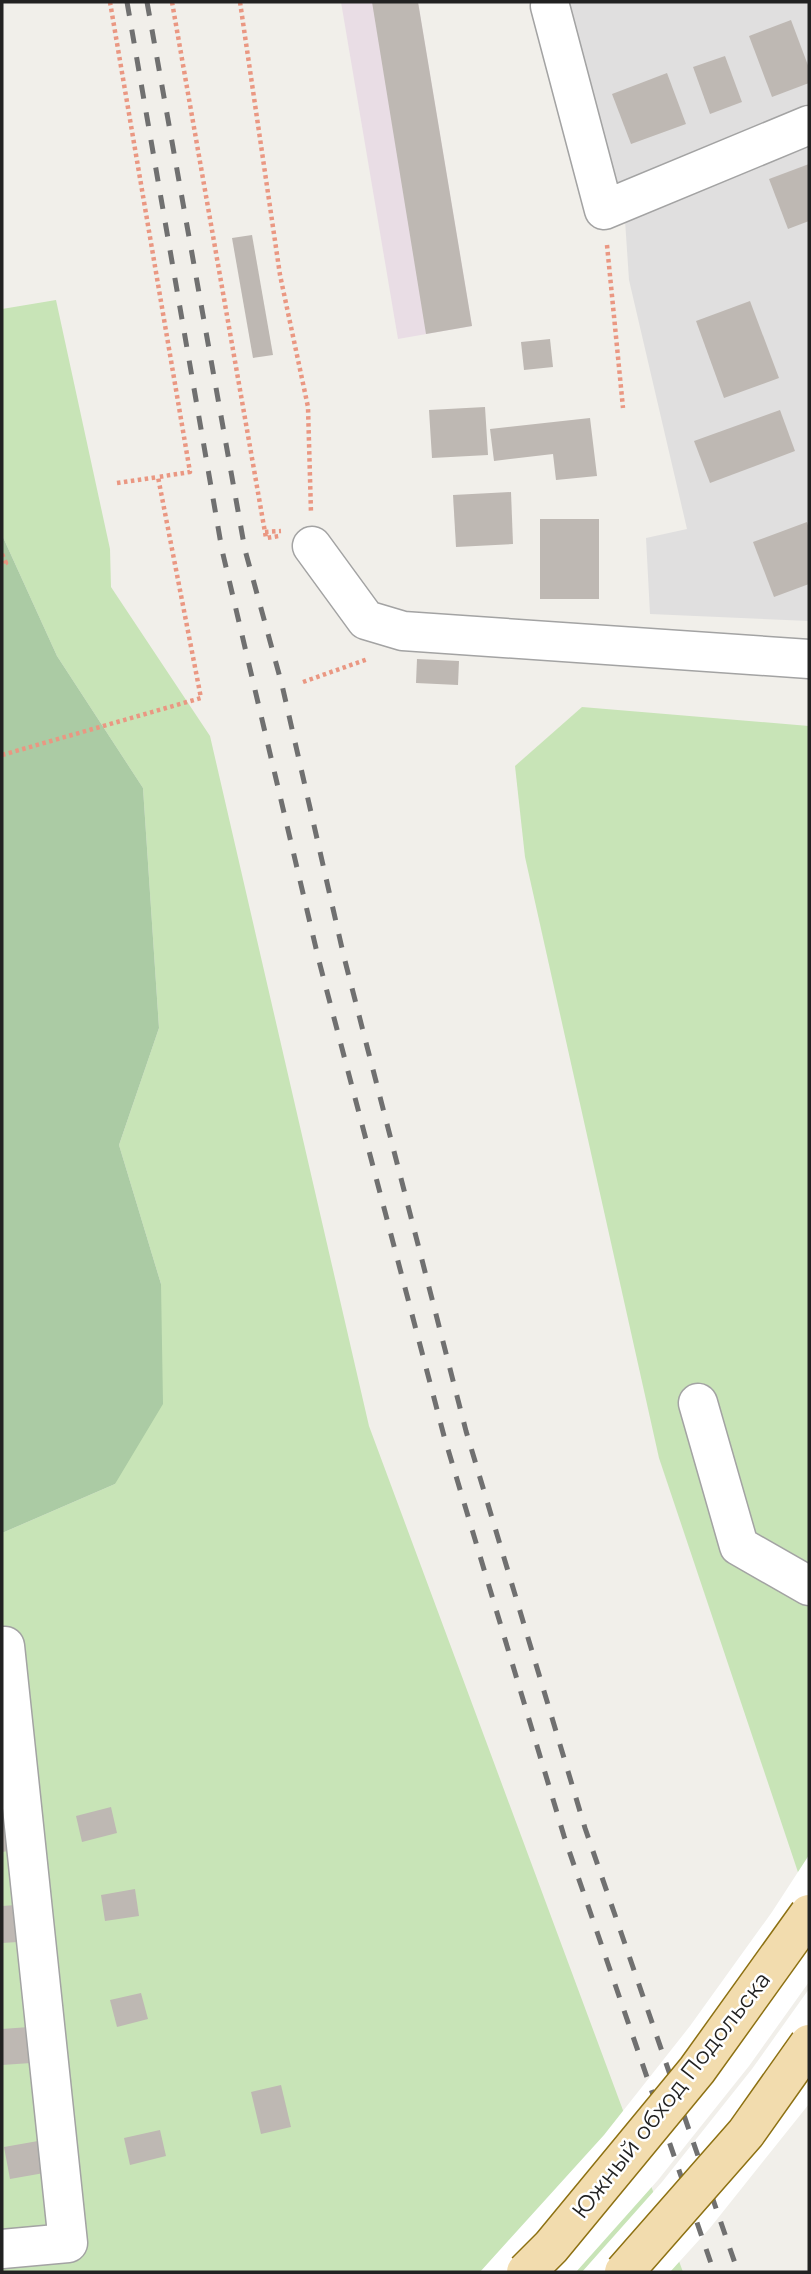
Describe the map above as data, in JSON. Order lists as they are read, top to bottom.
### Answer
{
  "streets": {
    "main road": ["Южный обход Подольска"]
  }
}
